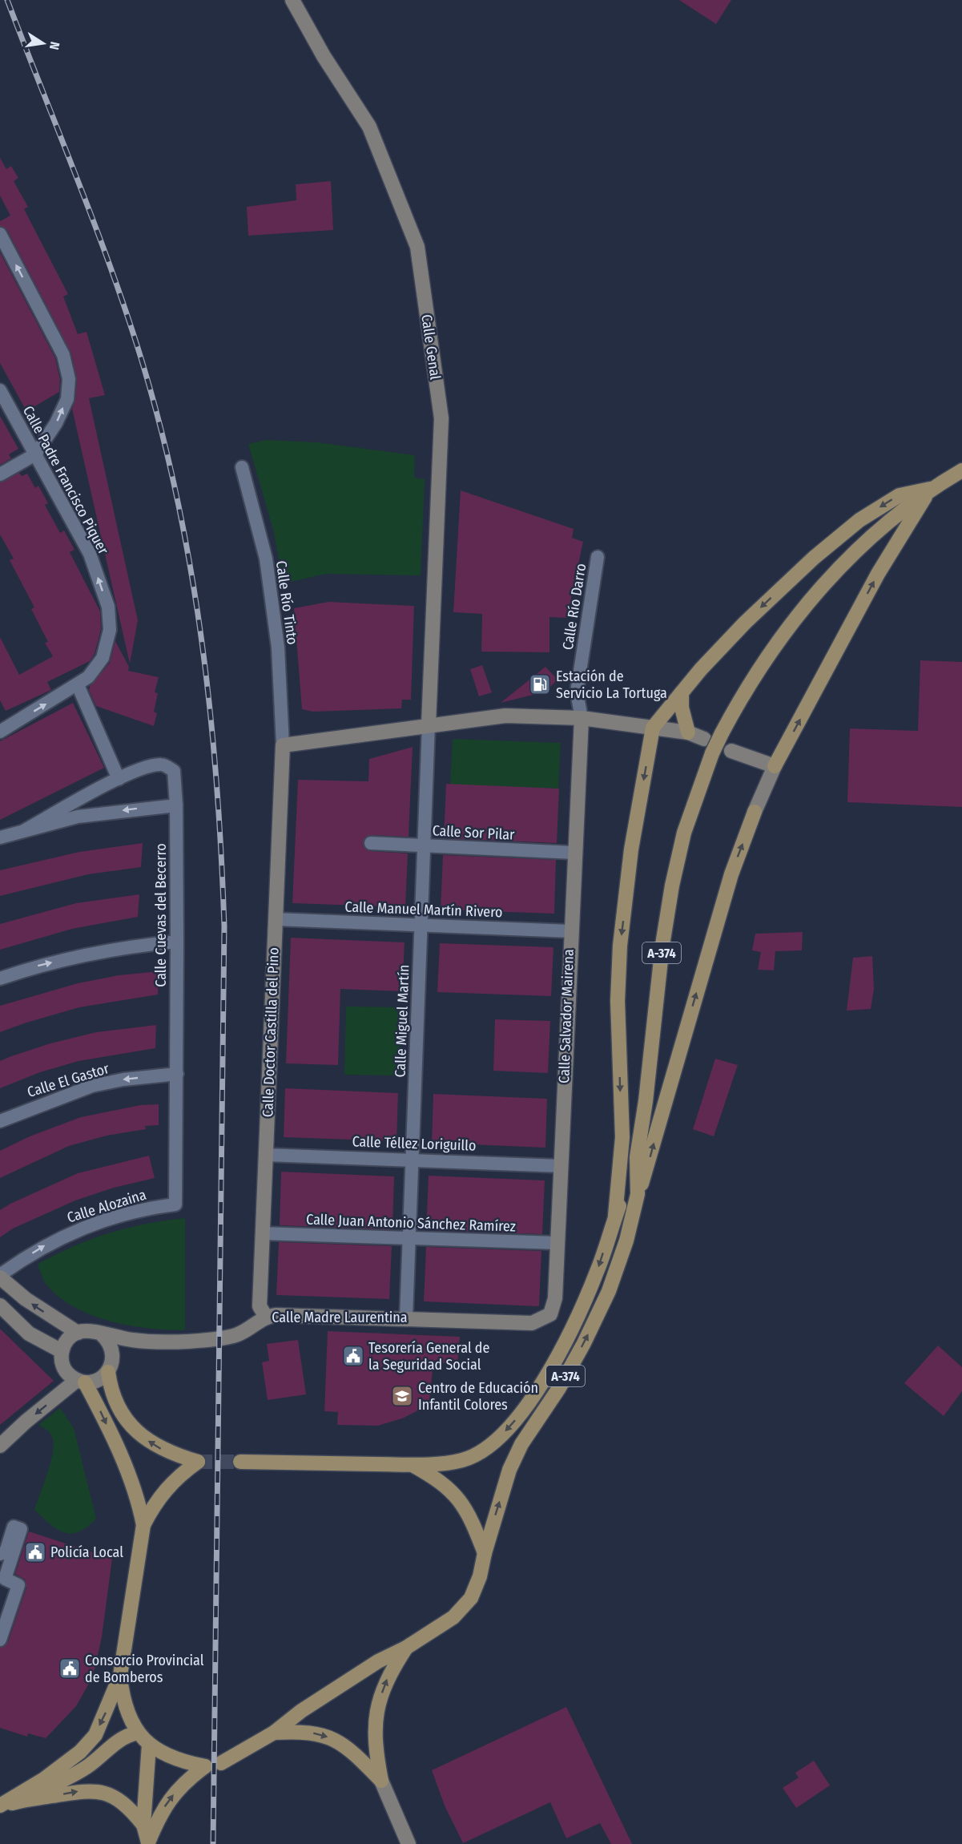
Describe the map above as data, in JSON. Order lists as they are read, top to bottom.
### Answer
{
  "streets": {
    "main road": ["A-374"],
    "street": [
      "Calle Genal",
      "Calle Padre Francisco Piquer",
      "Calle Río Tinto",
      "Calle Río Darro",
      "Calle Sor Pilar",
      "Calle Manuel Martín Rivero",
      "Calle Cuevas del Becerro",
      "Calle Salvador Mairena",
      "Calle Miguel Martín",
      "Calle Doctor Castilla del Pino",
      "Calle El Gastor",
      "Calle Téllez Loriguillo",
      "Calle Alozaina",
      "Calle Juan Antonio Sánchez Ramírez",
      "Calle Madre Laurentina"
    ]
  },
  "crossings": [
    ["Calle Genal", "Calle Miguel Martín"],
    ["Calle Río Tinto", "Calle Doctor Castilla del Pino"],
    ["Calle Río Darro", "Calle Salvador Mairena"],
    ["Calle Sor Pilar", "Calle Salvador Mairena"],
    ["Calle Sor Pilar", "Calle Miguel Martín"],
    ["Calle Manuel Martín Rivero", "Calle Salvador Mairena"],
    ["Calle Manuel Martín Rivero", "Calle Miguel Martín"],
    ["Calle Manuel Martín Rivero", "Calle Doctor Castilla del Pino"],
    ["Calle Cuevas del Becerro", "Calle El Gastor"],
    ["Calle Cuevas del Becerro", "Calle Alozaina"],
    ["Calle Salvador Mairena", "Calle Téllez Loriguillo"],
    ["Calle Salvador Mairena", "Calle Juan Antonio Sánchez Ramírez"],
    ["Calle Salvador Mairena", "Calle Madre Laurentina"],
    ["Calle Miguel Martín", "Calle Téllez Loriguillo"],
    ["Calle Miguel Martín", "Calle Juan Antonio Sánchez Ramírez"],
    ["Calle Miguel Martín", "Calle Madre Laurentina"],
    ["Calle Doctor Castilla del Pino", "Calle Téllez Loriguillo"],
    ["Calle Doctor Castilla del Pino", "Calle Juan Antonio Sánchez Ramírez"],
    ["Calle Doctor Castilla del Pino", "Calle Madre Laurentina"]
  ],
  "one_way": ["Calle El Gastor", "Calle Alozaina"],
  "places": {
    "fuel station": ["Estación de Servicio La Tortuga"],
    "public building": ["Tesorería General de la Seguridad Social", "Policía Local", "Consorcio Provincial de Bomberos"],
    "school or university": ["Centro de Educación Infantil Colores"]
  },
  "north": "right"
}
